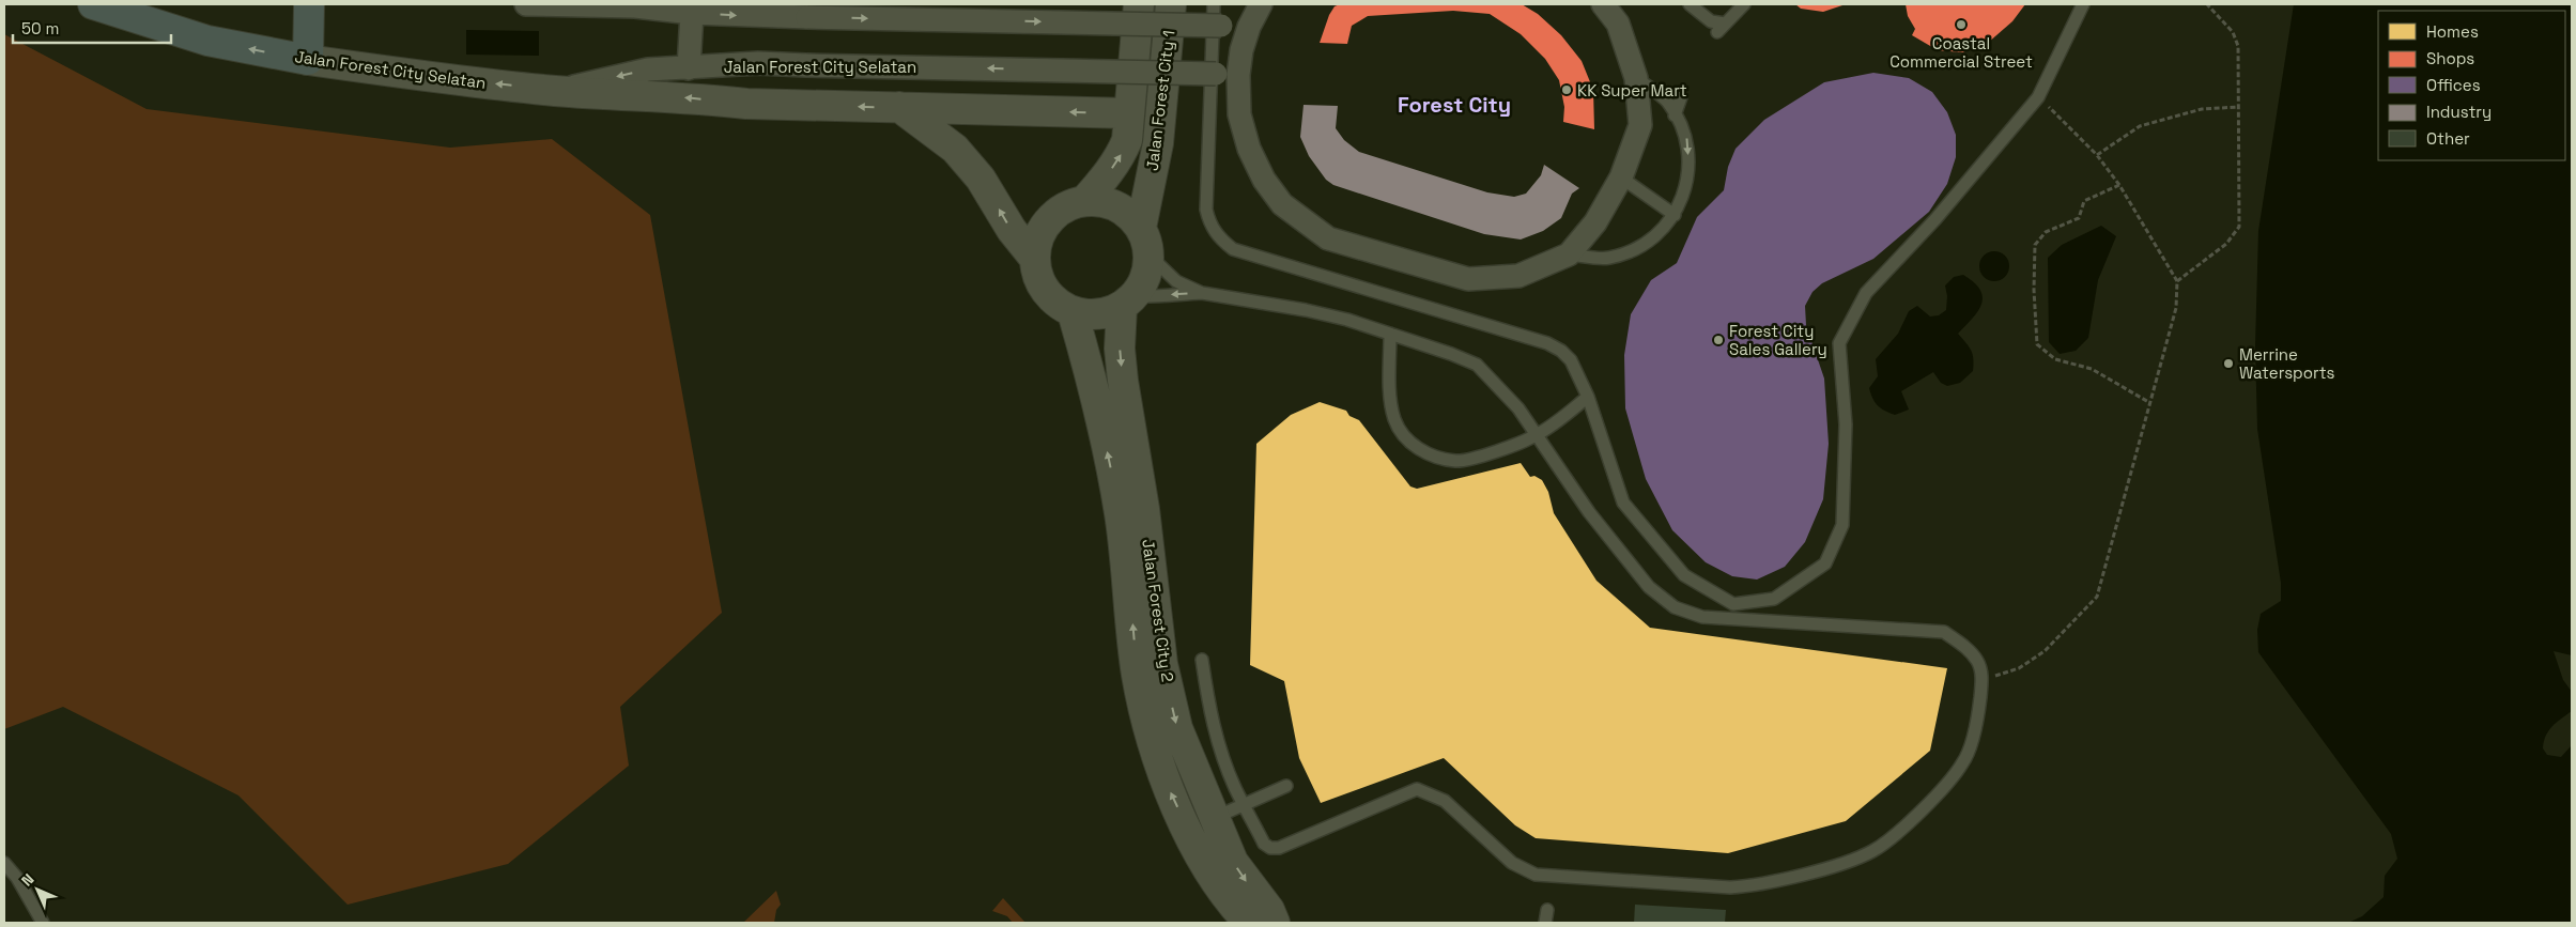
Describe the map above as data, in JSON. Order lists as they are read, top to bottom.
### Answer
{
  "streets": {
    "main road": ["Jalan Forest City Selatan"],
    "street": ["Jalan Forest City 1", "Jalan Forest City 2"]
  },
  "crossings": [
    ["Jalan Forest City 1", "Jalan Forest City 2"]
  ],
  "one_way": ["Jalan Forest City Selatan"],
  "districts": ["Forest City"],
  "places": [
    "Coastal Commercial Street",
    "KK Super Mart",
    "Forest City Sales Gallery",
    "Merrine Watersports"
  ],
  "legend": [
    "Homes",
    "Shops",
    "Offices",
    "Industry",
    "Other"
  ],
  "scale_bar": "50 m",
  "north": "top left"
}
